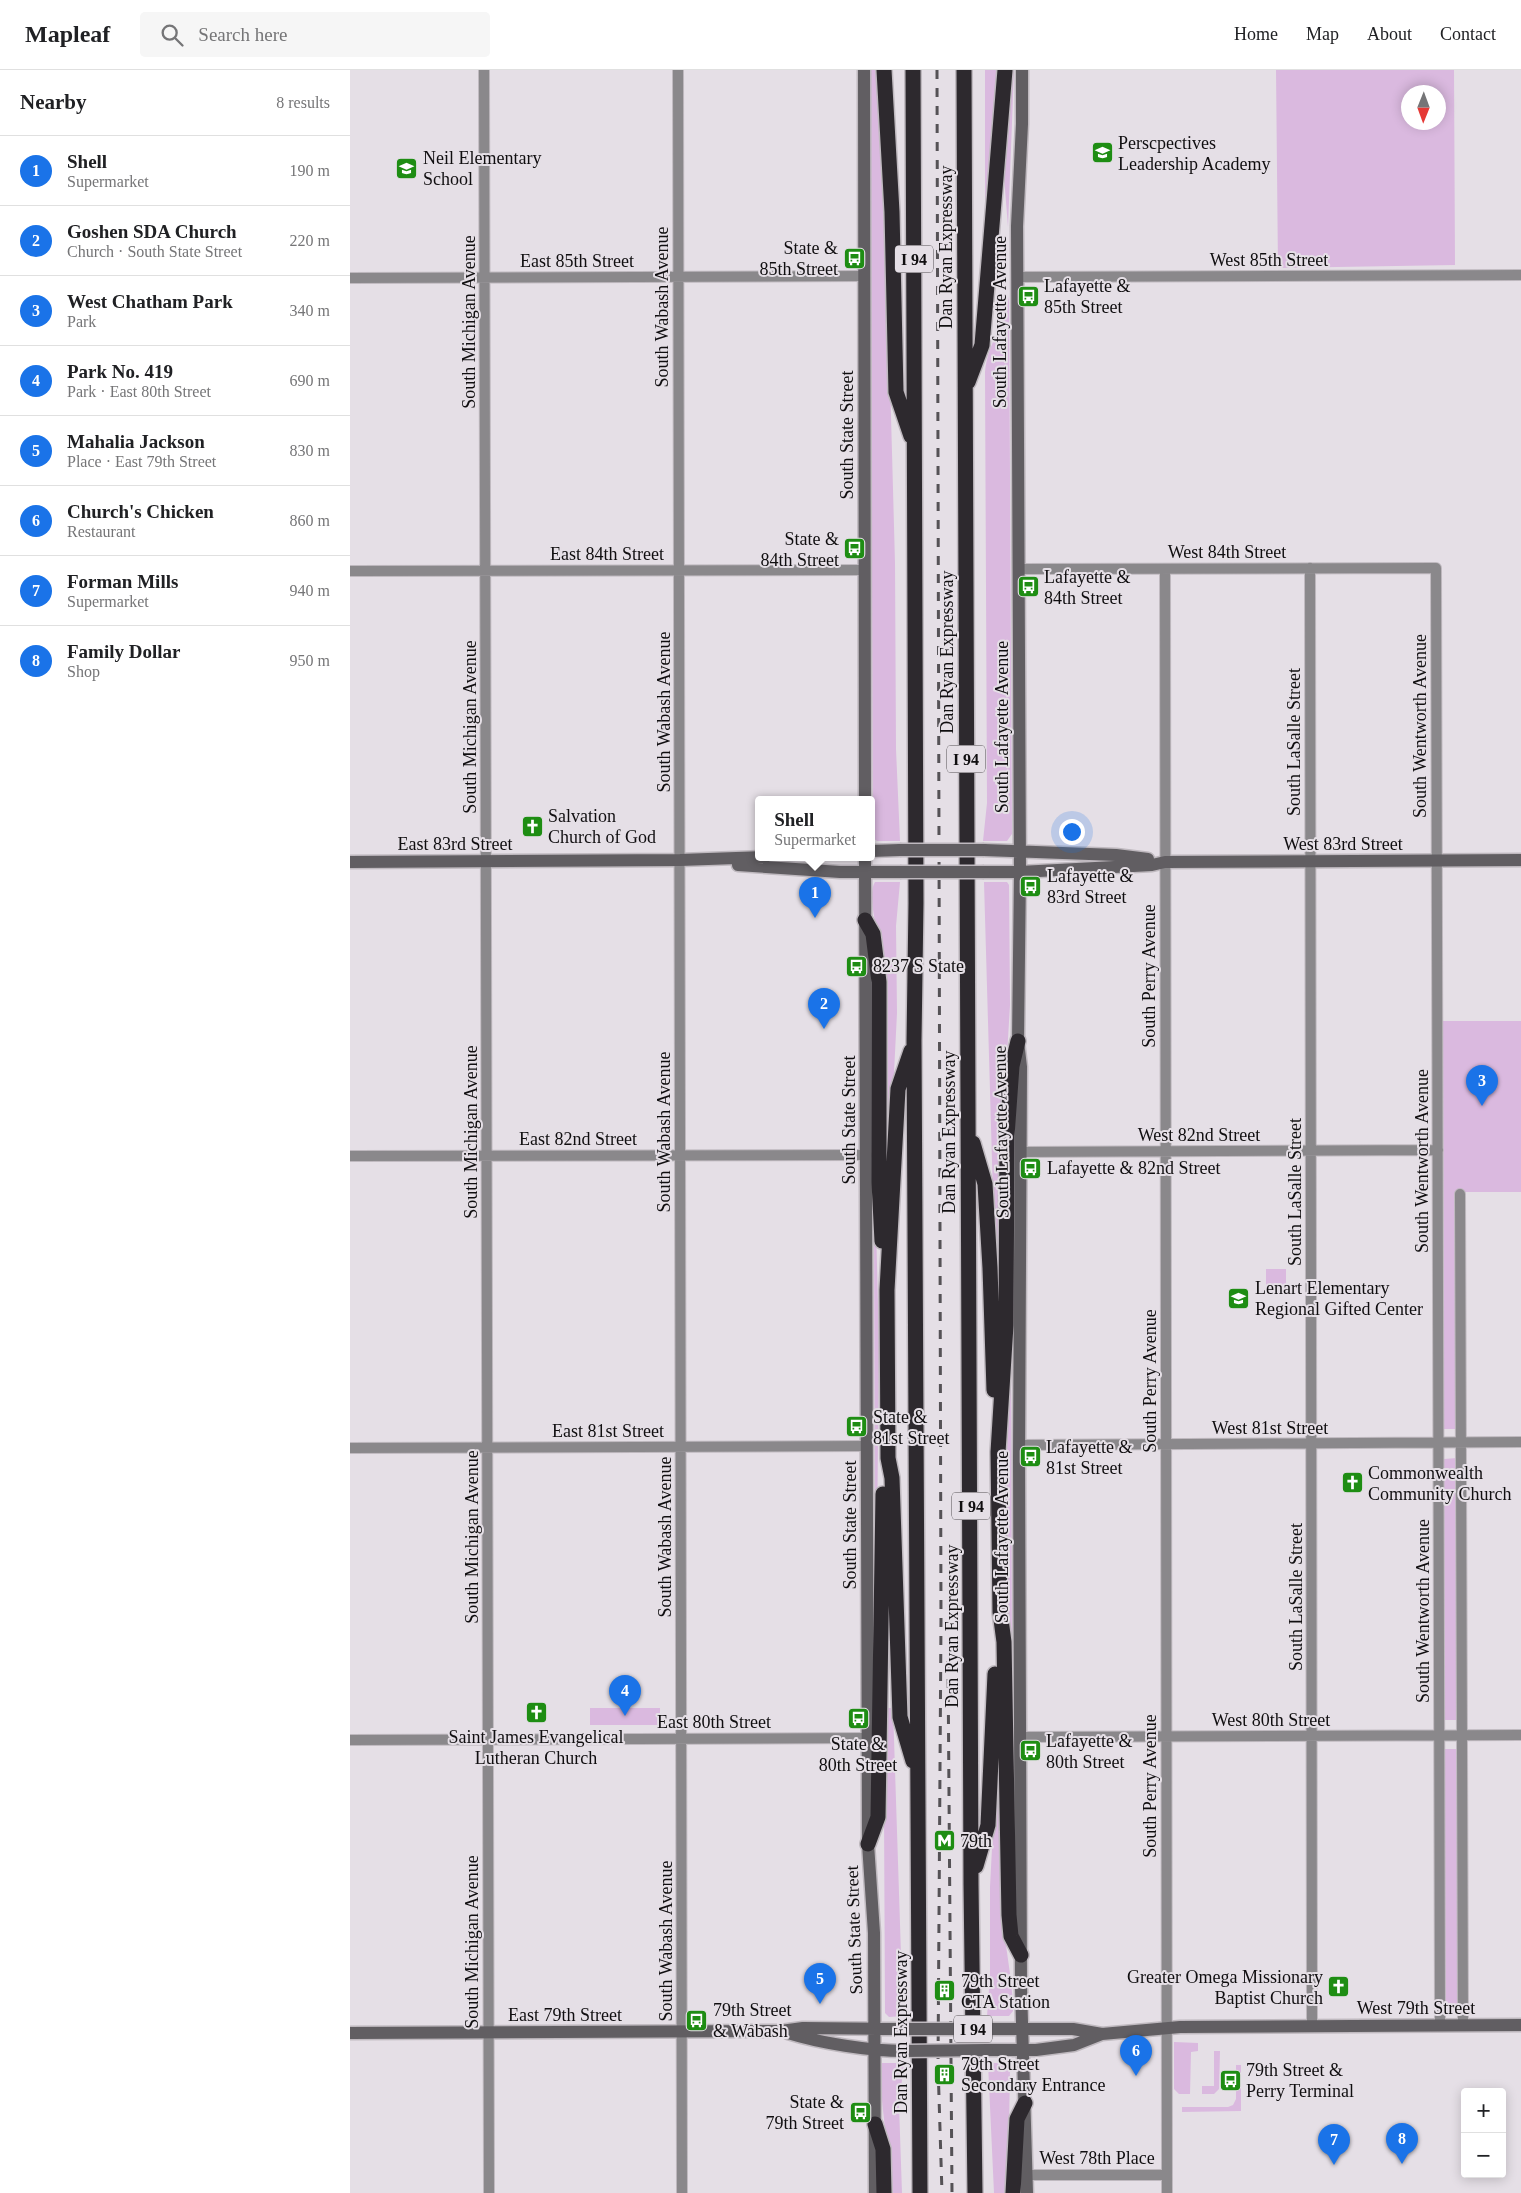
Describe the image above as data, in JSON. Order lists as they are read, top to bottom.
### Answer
{
  "streets": {
    "highway": ["Dan Ryan Expressway", "I 94"],
    "main road": [
      "South Lafayette Avenue",
      "South State Street",
      "East 83rd Street",
      "West 83rd Street",
      "West 79th Street",
      "East 79th Street"
    ],
    "street": [
      "West 85th Street",
      "East 85th Street",
      "South Wabash Avenue",
      "South Michigan Avenue",
      "West 84th Street",
      "East 84th Street",
      "South Wentworth Avenue",
      "South LaSalle Street",
      "South Perry Avenue",
      "West 82nd Street",
      "East 82nd Street",
      "West 81st Street",
      "East 81st Street",
      "West 80th Street",
      "East 80th Street",
      "West 78th Place"
    ]
  },
  "crossings": [
    ["West 85th Street", "South Lafayette Avenue"],
    ["East 85th Street", "South Wabash Avenue"],
    ["East 85th Street", "South Michigan Avenue"],
    ["East 85th Street", "South State Street"],
    ["South Wabash Avenue", "East 84th Street"],
    ["South Wabash Avenue", "East 83rd Street"],
    ["South Wabash Avenue", "East 82nd Street"],
    ["South Wabash Avenue", "East 81st Street"],
    ["South Wabash Avenue", "East 80th Street"],
    ["South Wabash Avenue", "East 79th Street"],
    ["South Michigan Avenue", "East 84th Street"],
    ["South Michigan Avenue", "East 83rd Street"],
    ["South Michigan Avenue", "East 82nd Street"],
    ["South Michigan Avenue", "East 81st Street"],
    ["South Michigan Avenue", "East 80th Street"],
    ["South Michigan Avenue", "East 79th Street"],
    ["South Lafayette Avenue", "West 84th Street"],
    ["South Lafayette Avenue", "West 83rd Street"],
    ["South Lafayette Avenue", "West 82nd Street"],
    ["South Lafayette Avenue", "West 81st Street"],
    ["South Lafayette Avenue", "West 80th Street"],
    ["South Lafayette Avenue", "West 79th Street"],
    ["South Lafayette Avenue", "West 78th Place"],
    ["South State Street", "East 84th Street"],
    ["South State Street", "East 83rd Street"],
    ["South State Street", "West 83rd Street"],
    ["South State Street", "East 82nd Street"],
    ["South State Street", "East 81st Street"],
    ["South State Street", "East 80th Street"],
    ["South State Street", "West 79th Street"],
    ["South State Street", "East 79th Street"],
    ["West 84th Street", "South Wentworth Avenue"],
    ["West 84th Street", "South LaSalle Street"],
    ["West 84th Street", "South Perry Avenue"],
    ["South Wentworth Avenue", "West 83rd Street"],
    ["South Wentworth Avenue", "West 82nd Street"],
    ["South Wentworth Avenue", "West 81st Street"],
    ["South Wentworth Avenue", "West 80th Street"],
    ["South Wentworth Avenue", "West 79th Street"],
    ["South LaSalle Street", "West 83rd Street"],
    ["South LaSalle Street", "West 82nd Street"],
    ["South LaSalle Street", "West 81st Street"],
    ["South LaSalle Street", "West 80th Street"],
    ["South LaSalle Street", "West 79th Street"],
    ["East 83rd Street", "West 83rd Street"],
    ["West 83rd Street", "South Perry Avenue"],
    ["South Perry Avenue", "West 82nd Street"],
    ["South Perry Avenue", "West 81st Street"],
    ["South Perry Avenue", "West 80th Street"],
    ["South Perry Avenue", "West 79th Street"],
    ["South Perry Avenue", "West 78th Place"],
    ["West 79th Street", "East 79th Street"]
  ],
  "places": {
    "school or university": ["Perscpectives Leadership Academy", "Neil Elementary School", "Lenart Elementary Regional Gifted Center"],
    "bus stop": [
      "State & 85th Street",
      "Lafayette & 85th Street",
      "State & 84th Street",
      "Lafayette & 84th Street",
      "Lafayette & 83rd Street",
      "8237 S State",
      "Lafayette & 82nd Street",
      "State & 81st Street",
      "Lafayette & 81st Street",
      "State & 80th Street",
      "Lafayette & 80th Street",
      "79th Street & Wabash",
      "79th Street & Perry Terminal",
      "State & 79th Street"
    ],
    "church": [
      "Salvation Church of God",
      "Commonwealth Community Church",
      "Saint James Evangelical Lutheran Church",
      "Greater Omega Missionary Baptist Church"
    ],
    "metro station": ["79th"],
    "building": ["79th Street CTA Station", "79th Street Secondary Entrance"]
  },
  "north": "bottom",
  "page": {
    "header": "Mapleaf",
    "search": "Search here",
    "nav": [
      "Home",
      "Map",
      "About",
      "Contact"
    ],
    "heading": ["Nearby", "8 results"],
    "list": [
      {
        "mark": "1",
        "name": "Shell",
        "note": "Supermarket",
        "value": "190 m"
      },
      {
        "mark": "2",
        "name": "Goshen SDA Church",
        "note": "Church · South State Street",
        "value": "220 m"
      },
      {
        "mark": "3",
        "name": "West Chatham Park",
        "note": "Park",
        "value": "340 m"
      },
      {
        "mark": "4",
        "name": "Park No. 419",
        "note": "Park · East 80th Street",
        "value": "690 m"
      },
      {
        "mark": "5",
        "name": "Mahalia Jackson",
        "note": "Place · East 79th Street",
        "value": "830 m"
      },
      {
        "mark": "6",
        "name": "Church's Chicken",
        "note": "Restaurant",
        "value": "860 m"
      },
      {
        "mark": "7",
        "name": "Forman Mills",
        "note": "Supermarket",
        "value": "940 m"
      },
      {
        "mark": "8",
        "name": "Family Dollar",
        "note": "Shop",
        "value": "950 m"
      }
    ],
    "popup": ["Shell", "Supermarket"],
    "pins": [
      "1",
      "2",
      "3",
      "4",
      "5",
      "6",
      "8",
      "7"
    ],
    "map_buttons": ["+", "−"]
  }
}
